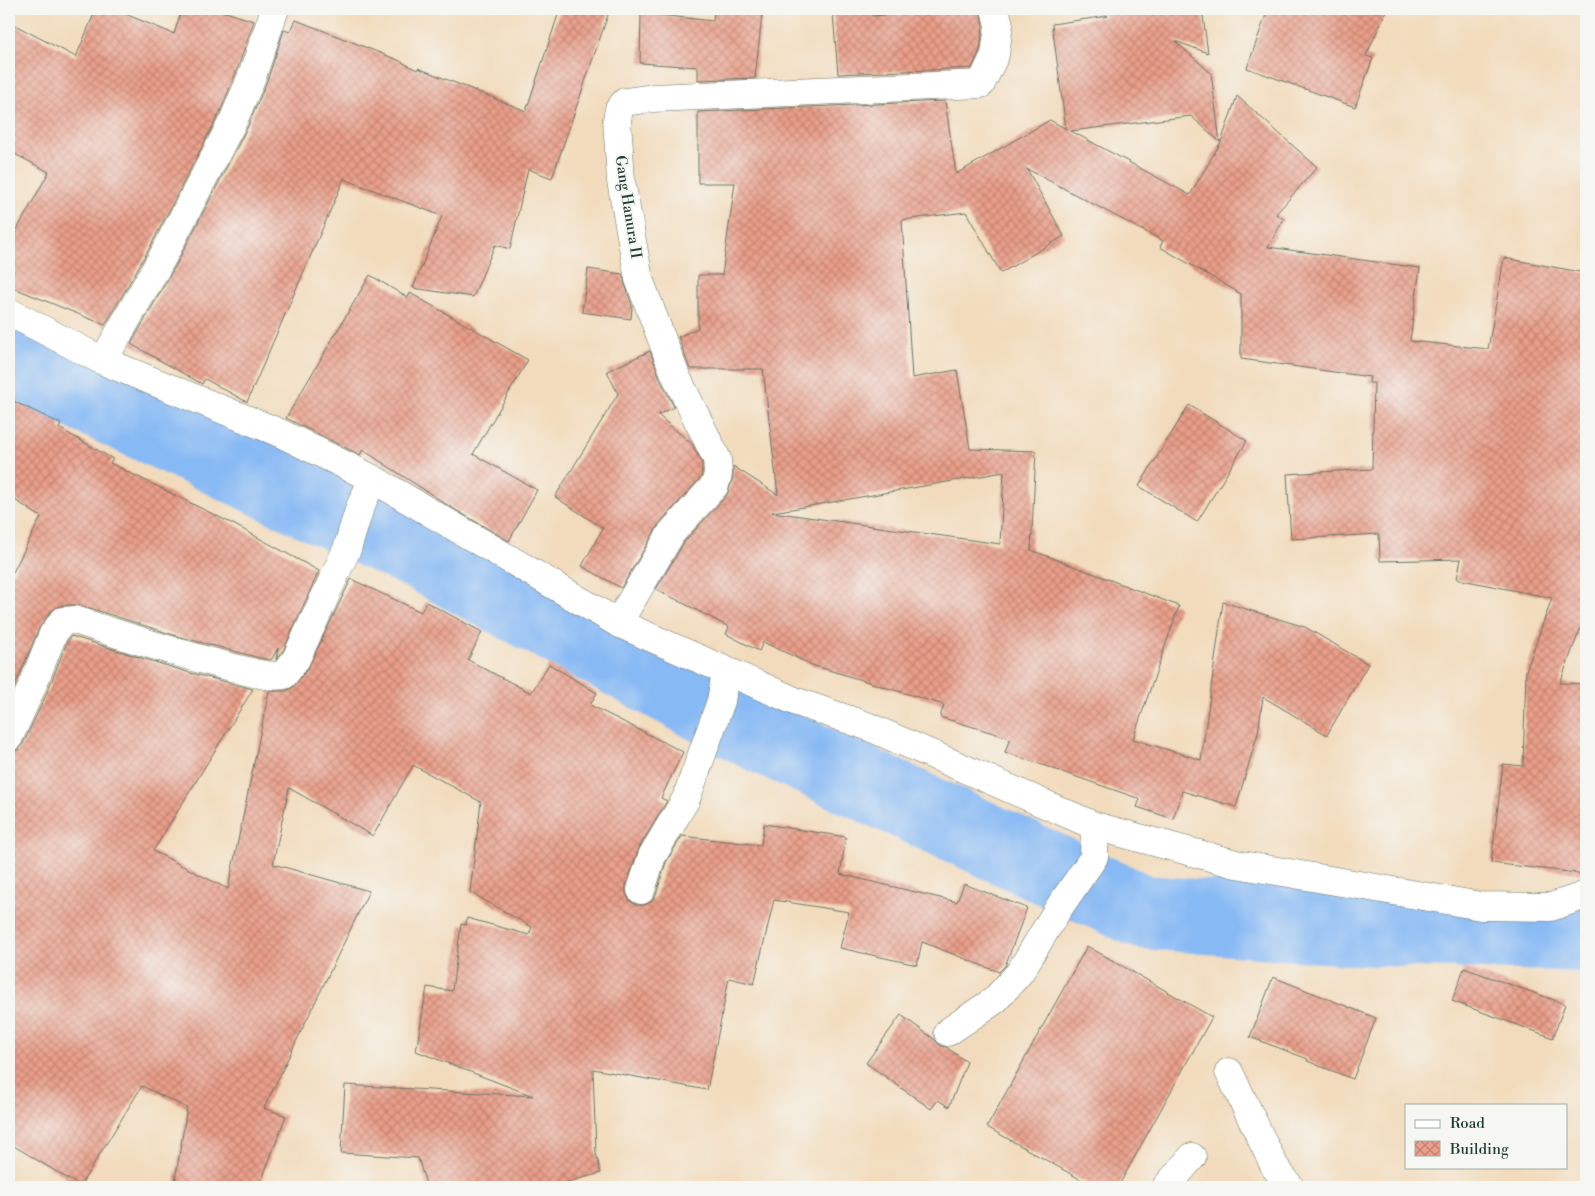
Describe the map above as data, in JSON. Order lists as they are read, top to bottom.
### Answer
{
  "streets": {
    "street": ["Gang Hanura II"]
  },
  "legend": ["Road", "Building"]
}
